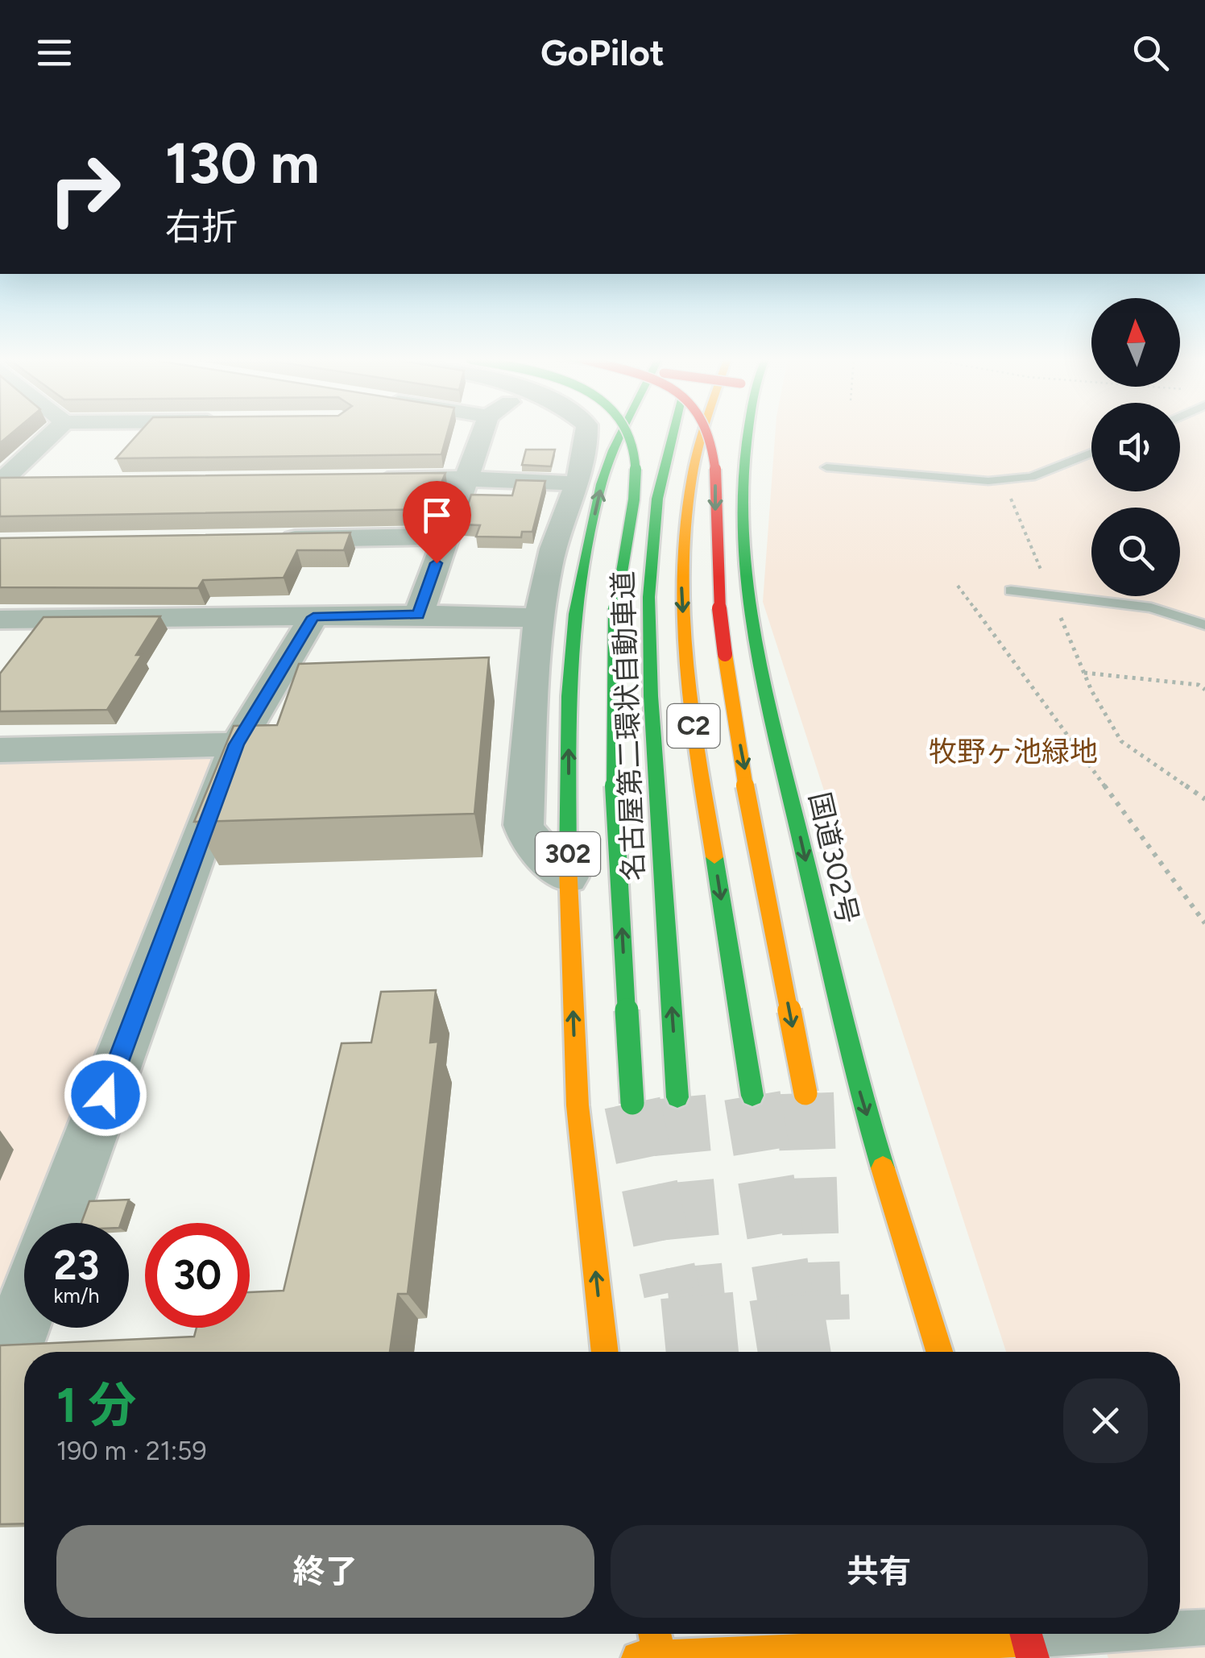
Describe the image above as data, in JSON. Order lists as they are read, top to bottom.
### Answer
{
  "streets": {
    "main road": [
      "名古屋第二環状自動車道",
      "C2",
      "302",
      "国道302号"
    ]
  },
  "parks": ["牧野ヶ池緑地"],
  "north": "top",
  "page": {
    "header": "GoPilot",
    "turn": ["130 m", "右折"],
    "speed": "23 km/h",
    "limit": "30",
    "heading": ["1 分", "190 m · 21:59"],
    "buttons": ["終了", "共有"]
  }
}
